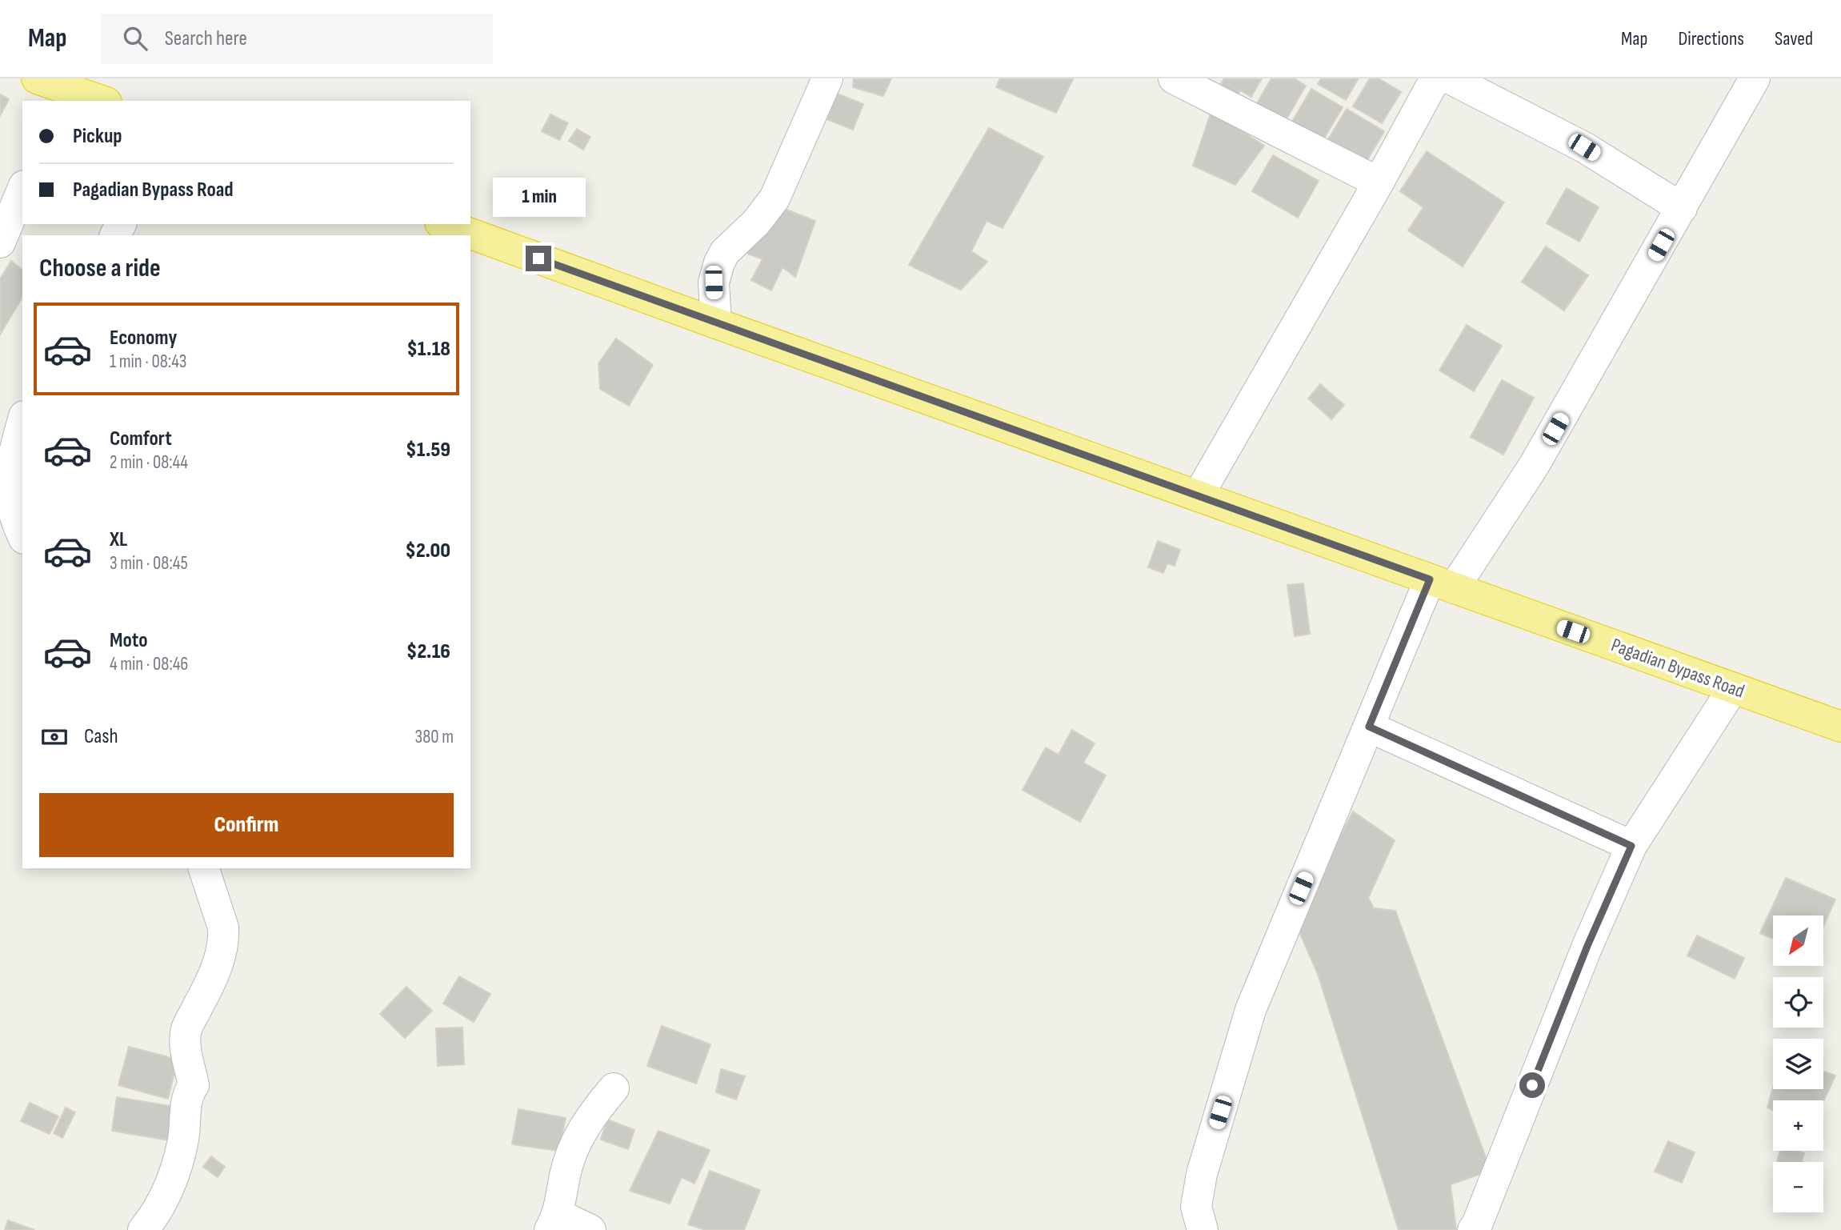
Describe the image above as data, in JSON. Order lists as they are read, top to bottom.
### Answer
{
  "streets": {
    "highway": ["Pagadian Bypass Road"]
  },
  "north": "bottom left",
  "page": {
    "header": "Map",
    "search": "Search here",
    "nav": ["Map", "Directions", "Saved"],
    "banner": ["Pickup", "Pagadian Bypass Road"],
    "bubble": "1 min",
    "heading": "Choose a ride",
    "list": [
      {
        "name": "Economy",
        "note": "1 min · 08:43",
        "value": "$1.18"
      },
      {
        "name": "Comfort",
        "note": "2 min · 08:44",
        "value": "$1.59"
      },
      {
        "name": "XL",
        "note": "3 min · 08:45",
        "value": "$2.00"
      },
      {
        "name": "Moto",
        "note": "4 min · 08:46",
        "value": "$2.16"
      }
    ],
    "pay": ["Cash", "380 m"],
    "buttons": "Confirm",
    "map_buttons": ["+", "−"]
  }
}
